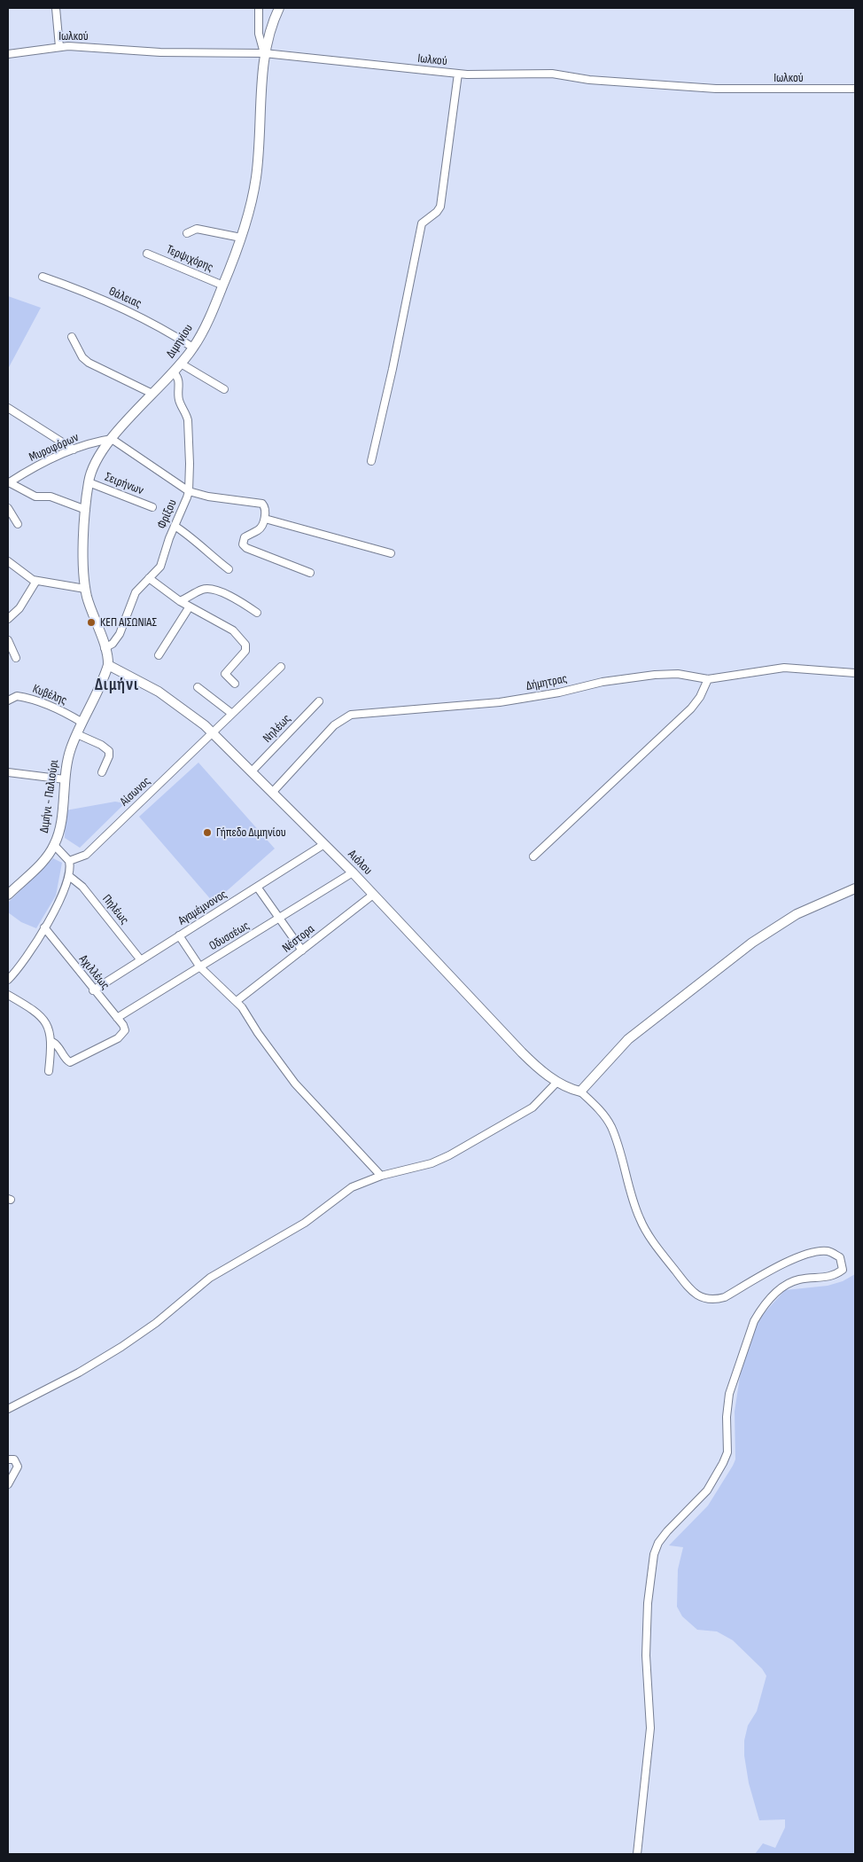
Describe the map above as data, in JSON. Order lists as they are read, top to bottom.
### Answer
{
  "streets": {
    "street": [
      "Ιωλκού",
      "Τερψιχόρης",
      "Θάλειας",
      "Διμηνίου",
      "Μυροφόρων",
      "Σειρήνων",
      "Φρίξου",
      "Δήμητρας",
      "Κυβέλης",
      "Νηλέως",
      "Αίσωνος",
      "Διμήνι - Παλιούρι",
      "Αιόλου",
      "Αγαμέμνονος",
      "Πηλέως",
      "Οδυσσέως",
      "Νέστορα",
      "Αχιλλέως"
    ]
  },
  "crossings": [
    ["Ιωλκού", "Διμηνίου"],
    ["Τερψιχόρης", "Διμηνίου"],
    ["Θάλειας", "Διμηνίου"],
    ["Διμηνίου", "Μυροφόρων"],
    ["Διμηνίου", "Σειρήνων"],
    ["Διμηνίου", "Φρίξου"],
    ["Διμηνίου", "Διμήνι - Παλιούρι"],
    ["Διμηνίου", "Αιόλου"],
    ["Δήμητρας", "Αιόλου"],
    ["Κυβέλης", "Διμήνι - Παλιούρι"],
    ["Νηλέως", "Αιόλου"],
    ["Αίσωνος", "Αιόλου"],
    ["Διμήνι - Παλιούρι", "Αιόλου"],
    ["Αιόλου", "Αγαμέμνονος"],
    ["Αιόλου", "Οδυσσέως"],
    ["Αιόλου", "Νέστορα"],
    ["Αγαμέμνονος", "Πηλέως"],
    ["Αγαμέμνονος", "Αχιλλέως"],
    ["Οδυσσέως", "Αχιλλέως"]
  ],
  "districts": ["Διμήνι"],
  "places": ["ΚΕΠ ΑΙΣΩΝΙΑΣ", "Γήπεδο Διμηνίου"]
}
